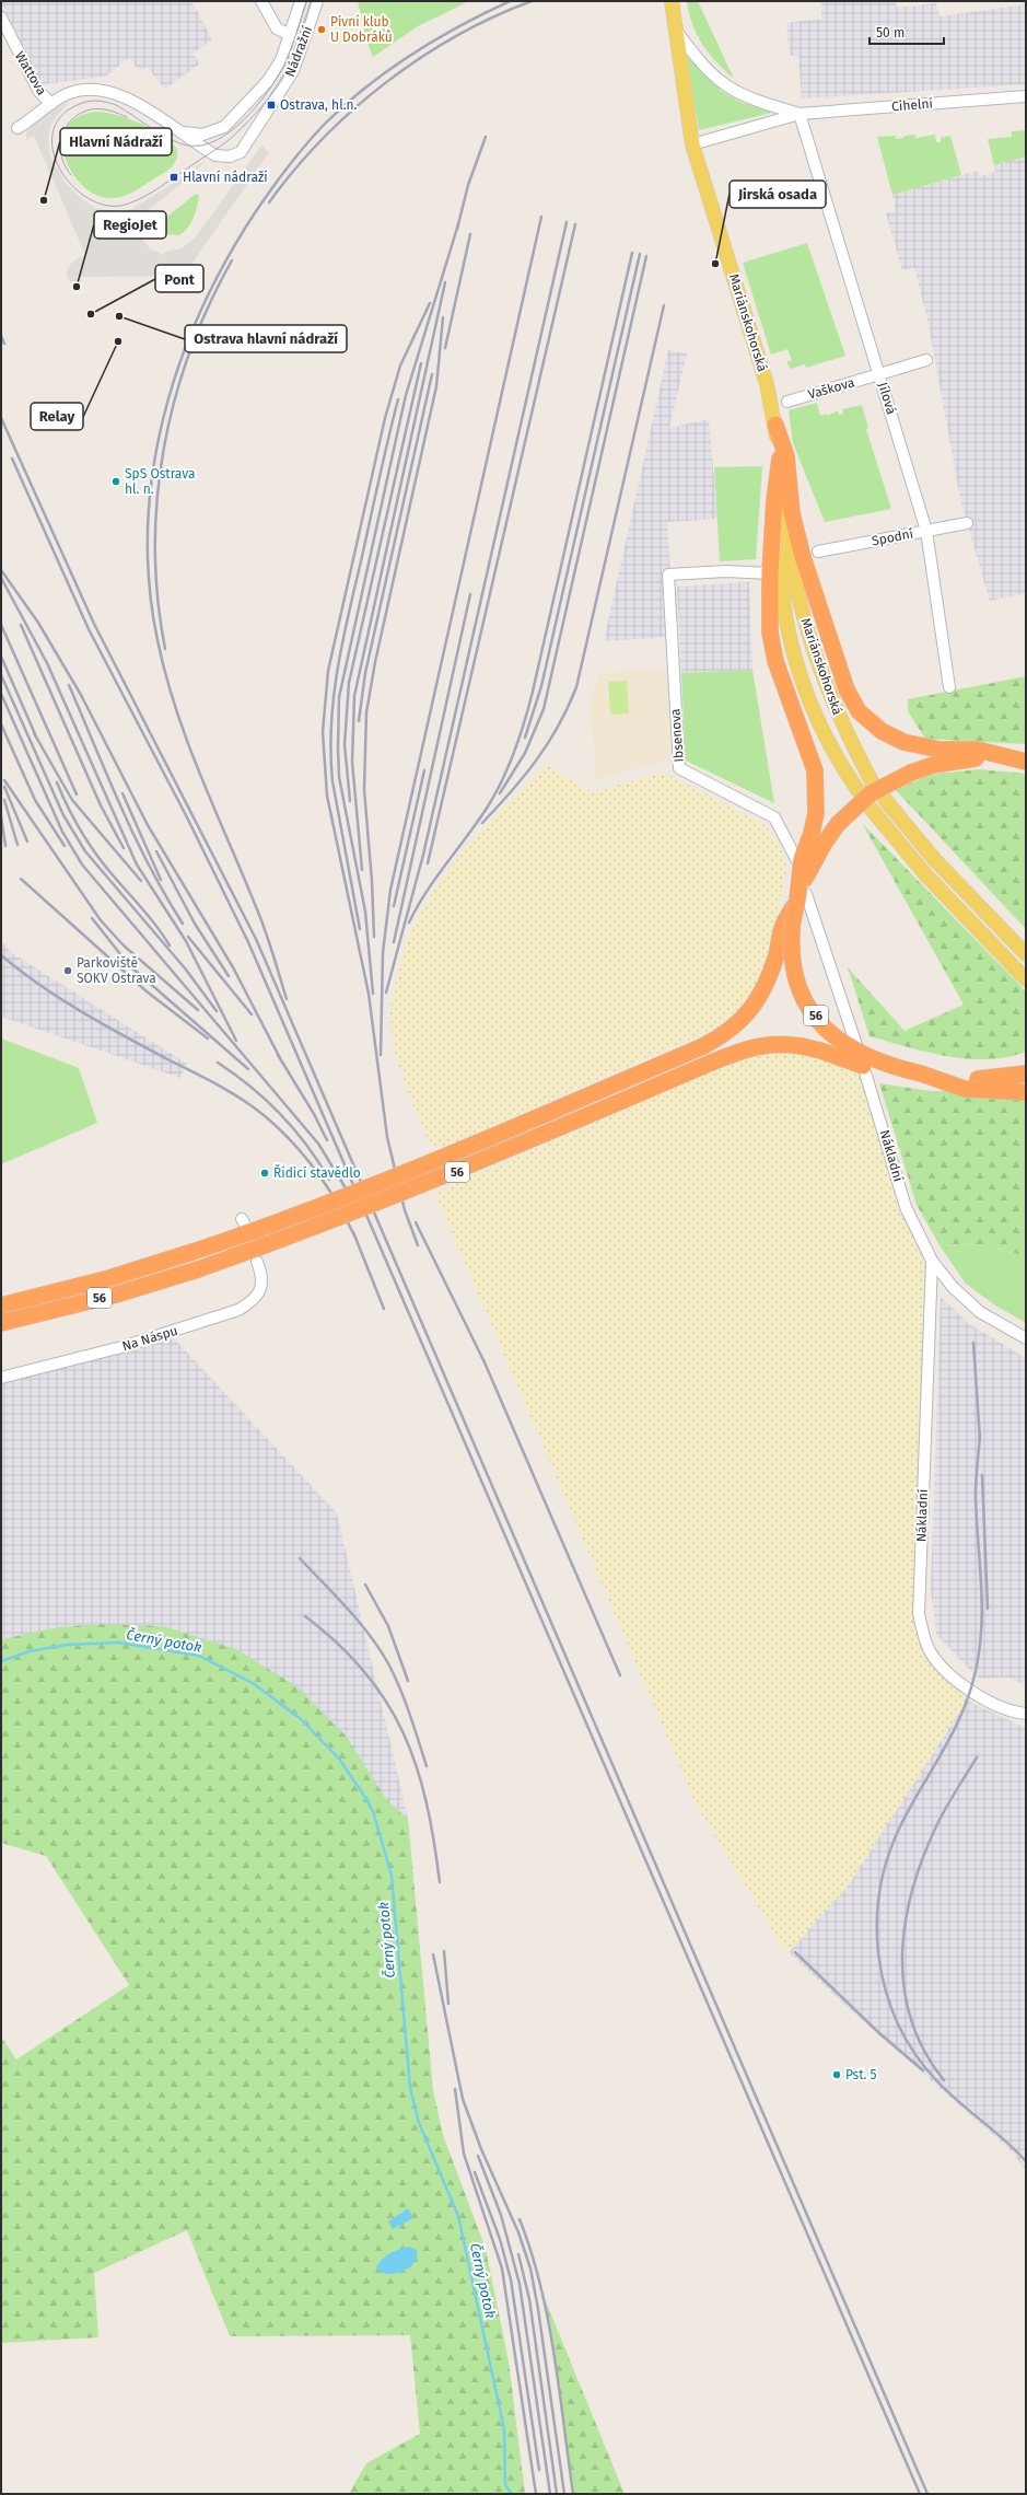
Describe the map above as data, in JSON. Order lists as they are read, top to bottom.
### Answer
{
  "streets": {
    "highway": ["56"],
    "main road": ["Mariánskohorská"],
    "street": [
      "Nádražní",
      "Wattova",
      "Cihelní",
      "Vaškova",
      "Jílová",
      "Spodní",
      "Ibsenova",
      "Nákladní",
      "Na Náspu"
    ]
  },
  "crossings": [
    ["Nádražní", "Wattova"],
    ["Cihelní", "Mariánskohorská"],
    ["Cihelní", "Jílová"],
    ["Vaškova", "Jílová"],
    ["Jílová", "Spodní"]
  ],
  "water": ["Černý potok"],
  "places": {
    "other": [
      "Pivní klub U Dobráků",
      "Hlavní Nádraží",
      "Jirská osada",
      "RegioJet",
      "Pont",
      "Ostrava hlavní nádraží",
      "Relay",
      "SpS Ostrava hl. n.",
      "Parkoviště SOKV Ostrava",
      "Řídicí stavědlo",
      "Pst. 5"
    ],
    "transit": ["Ostrava, hl.n.", "Hlavní nádraží"]
  },
  "scale_bar": "50 m"
}
